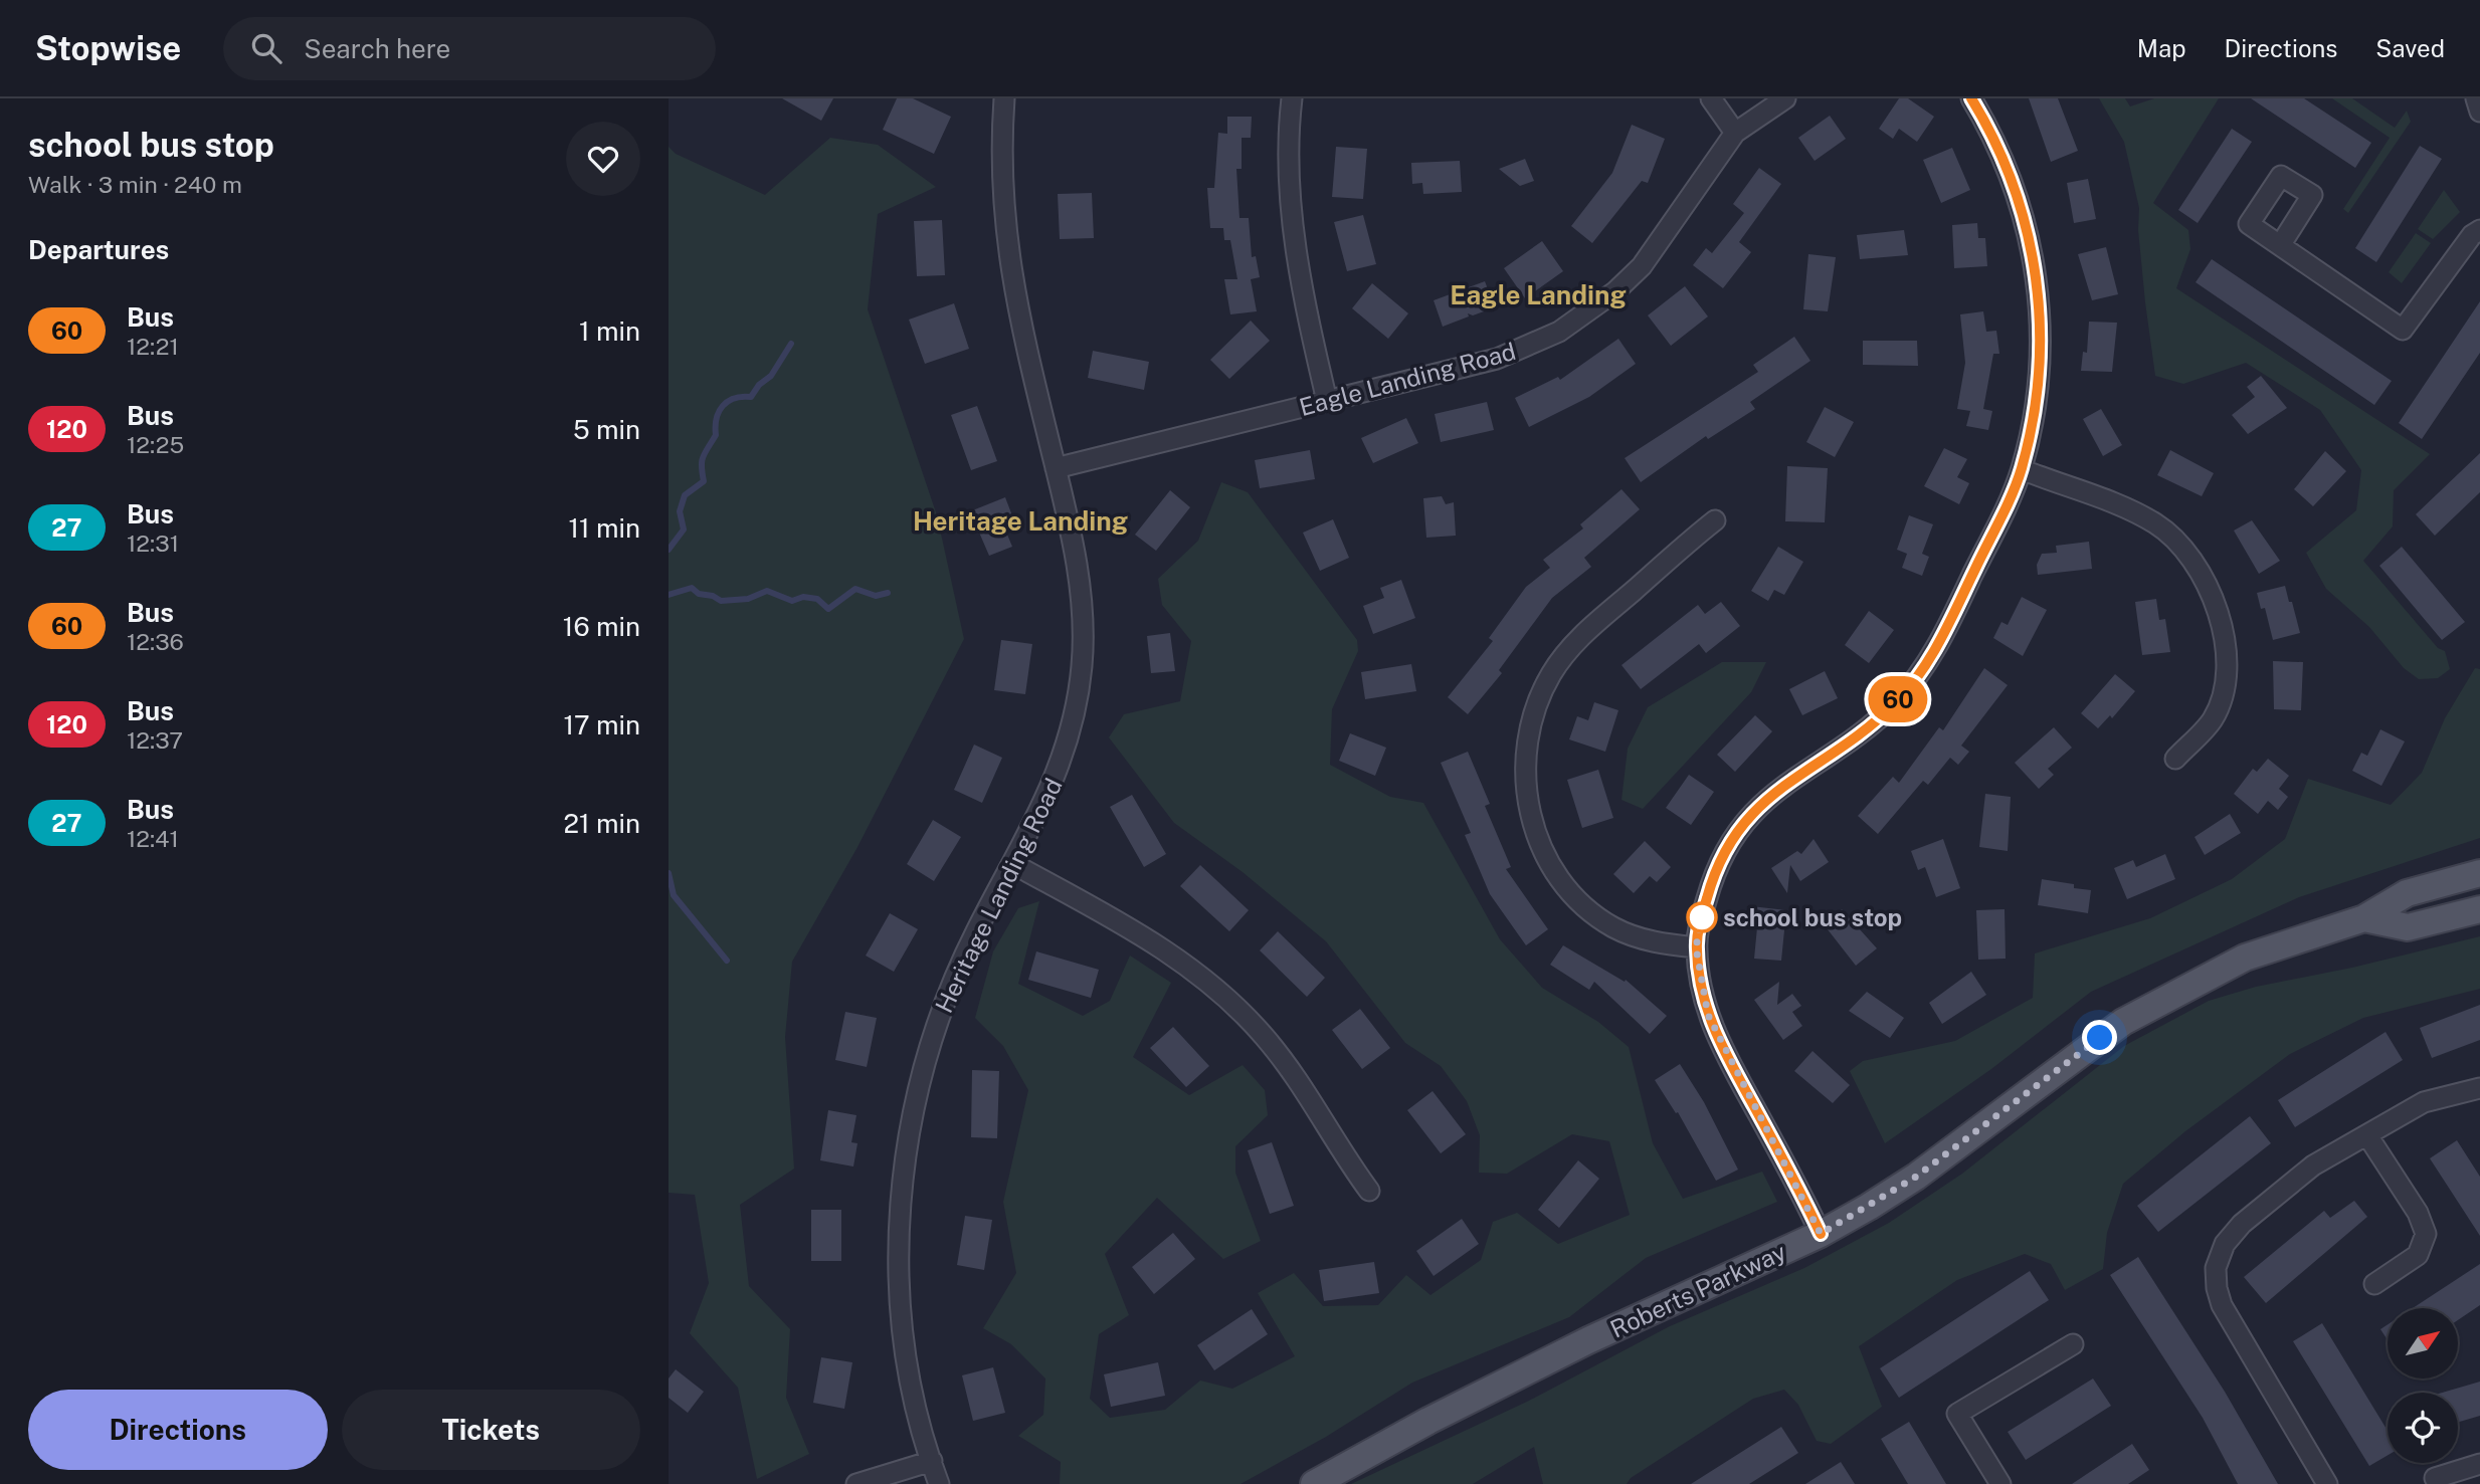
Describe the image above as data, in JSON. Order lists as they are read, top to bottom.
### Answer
{
  "streets": {
    "main road": ["Roberts Parkway"],
    "street": ["Eagle Landing Road", "Heritage Landing Road"]
  },
  "crossings": [
    ["Eagle Landing Road", "Heritage Landing Road"]
  ],
  "districts": ["Eagle Landing", "Heritage Landing"],
  "places": ["school bus stop"],
  "lines": ["bus line 60"],
  "north": "top right",
  "page": {
    "header": "Stopwise",
    "search": "Search here",
    "nav": ["Map", "Directions", "Saved"],
    "heading": [
      ["school bus stop", "Walk · 3 min · 240 m"],
      "Departures"
    ],
    "on_map": "60",
    "list": [
      {
        "mark": "60",
        "name": "Bus",
        "note": "12:21",
        "value": "1 min"
      },
      {
        "mark": "120",
        "name": "Bus",
        "note": "12:25",
        "value": "5 min"
      },
      {
        "mark": "27",
        "name": "Bus",
        "note": "12:31",
        "value": "11 min"
      },
      {
        "mark": "60",
        "name": "Bus",
        "note": "12:36",
        "value": "16 min"
      },
      {
        "mark": "120",
        "name": "Bus",
        "note": "12:37",
        "value": "17 min"
      },
      {
        "mark": "27",
        "name": "Bus",
        "note": "12:41",
        "value": "21 min"
      }
    ],
    "buttons": ["Directions", "Tickets"]
  }
}
